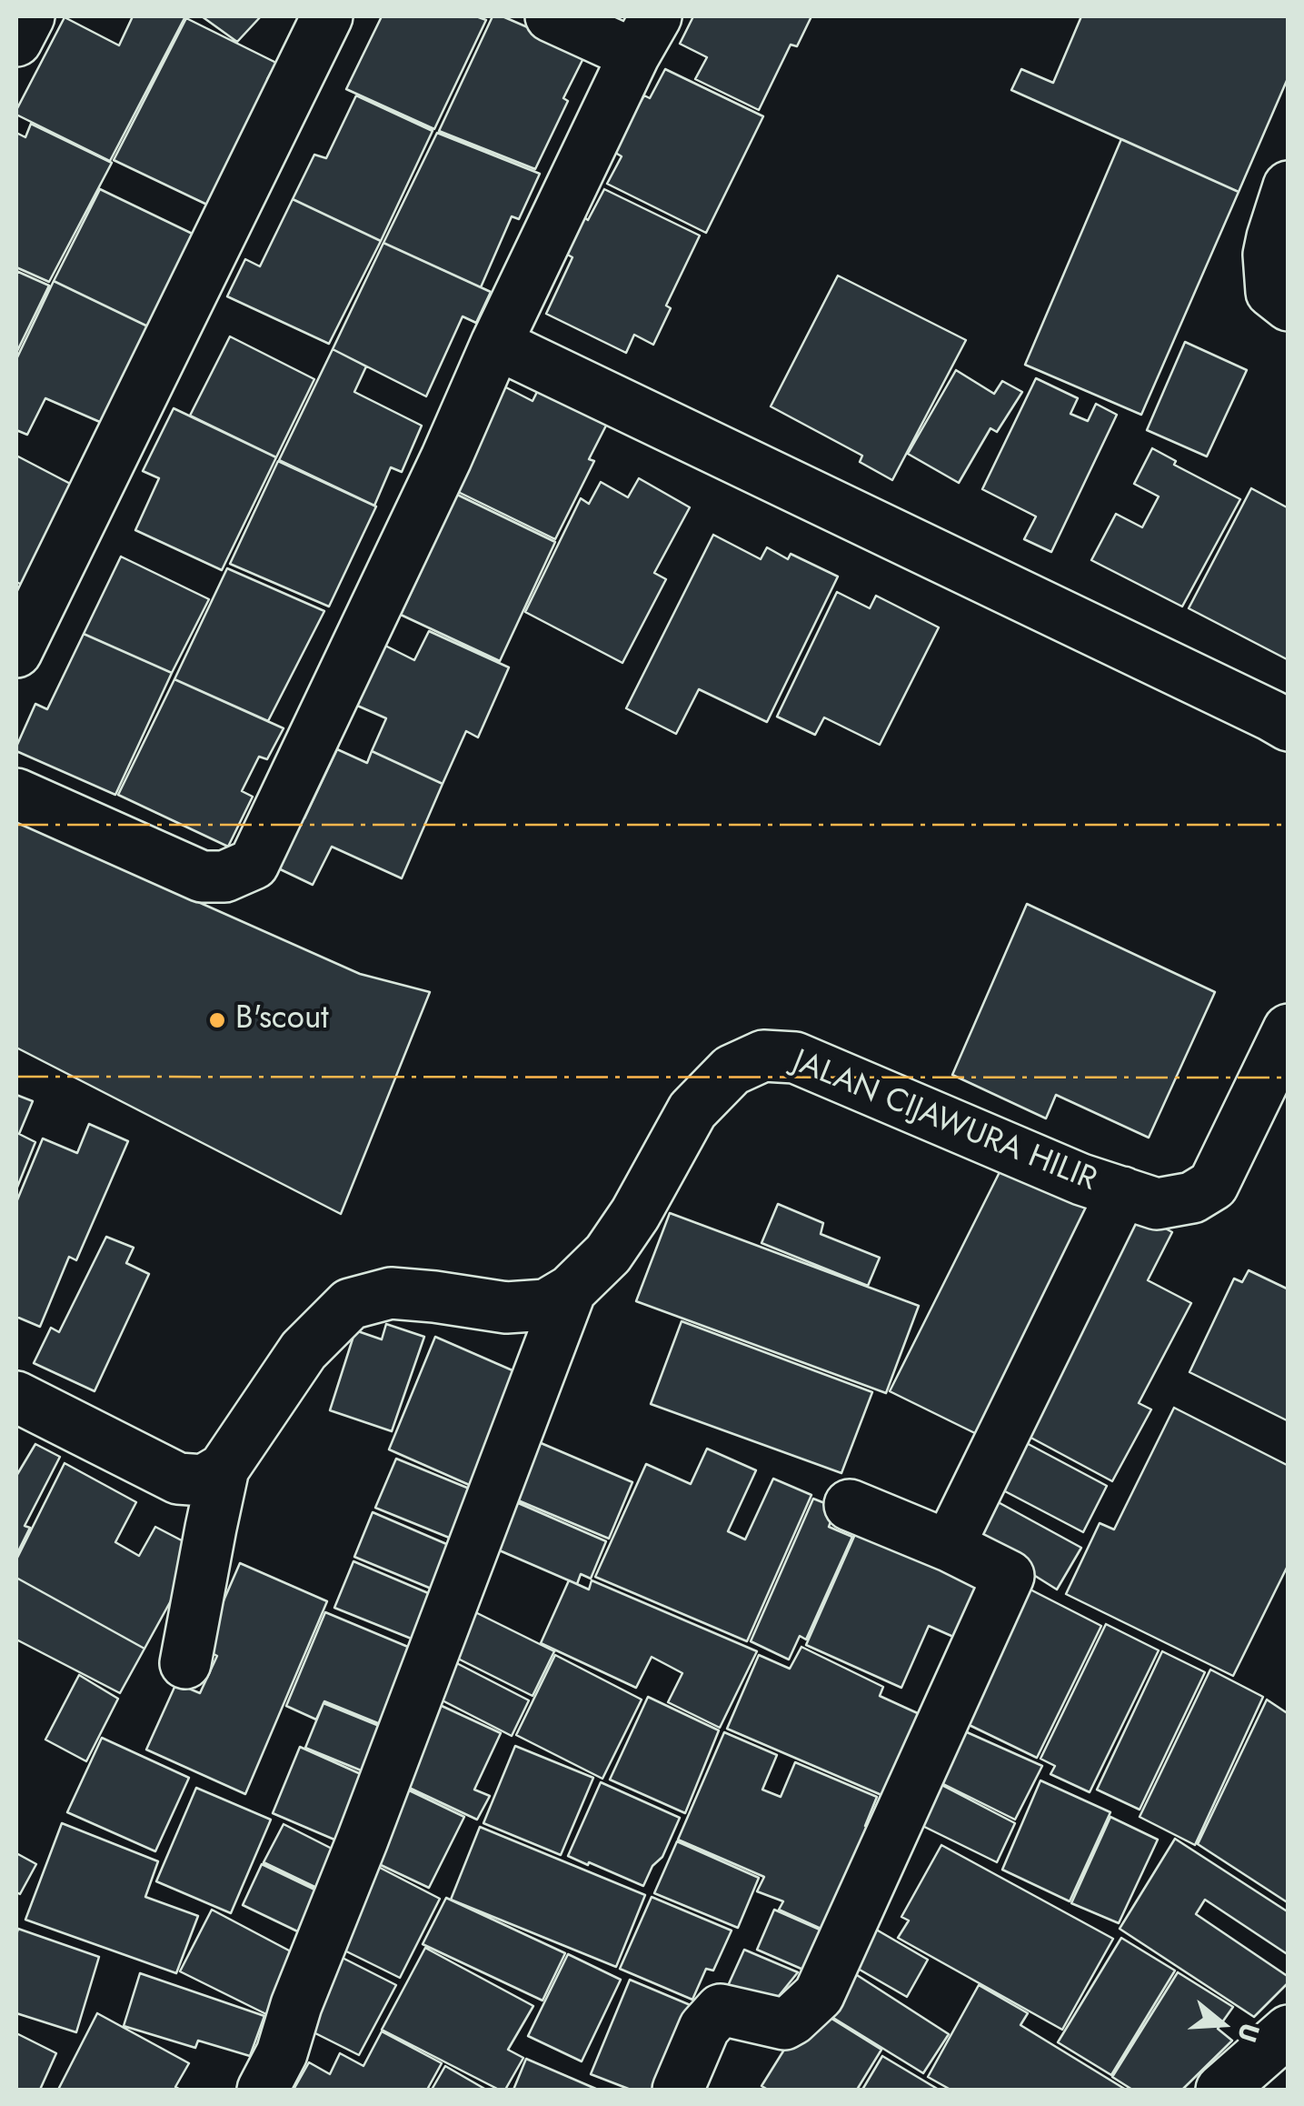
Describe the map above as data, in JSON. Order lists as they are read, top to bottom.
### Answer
{
  "streets": {
    "street": ["JALAN CIJAWURA HILIR"]
  },
  "places": ["B'scout"],
  "north": "right"
}
